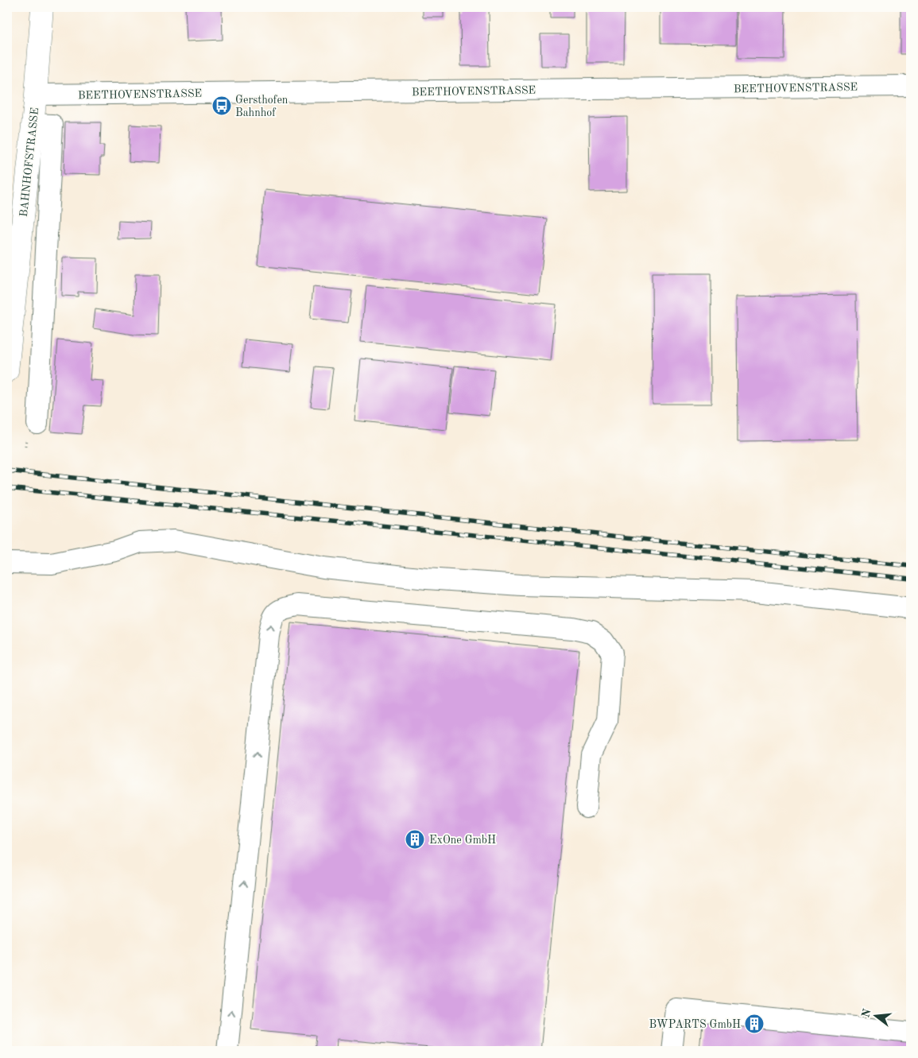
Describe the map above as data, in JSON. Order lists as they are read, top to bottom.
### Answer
{
  "streets": {
    "main road": ["BAHNHOFSTRASSE"],
    "street": ["BEETHOVENSTRASSE"]
  },
  "crossings": [
    ["BEETHOVENSTRASSE", "BAHNHOFSTRASSE"]
  ],
  "places": {
    "bus stop": ["Gersthofen Bahnhof"],
    "building": ["ExOne GmbH", "BWPARTS GmbH"]
  },
  "north": "left"
}
